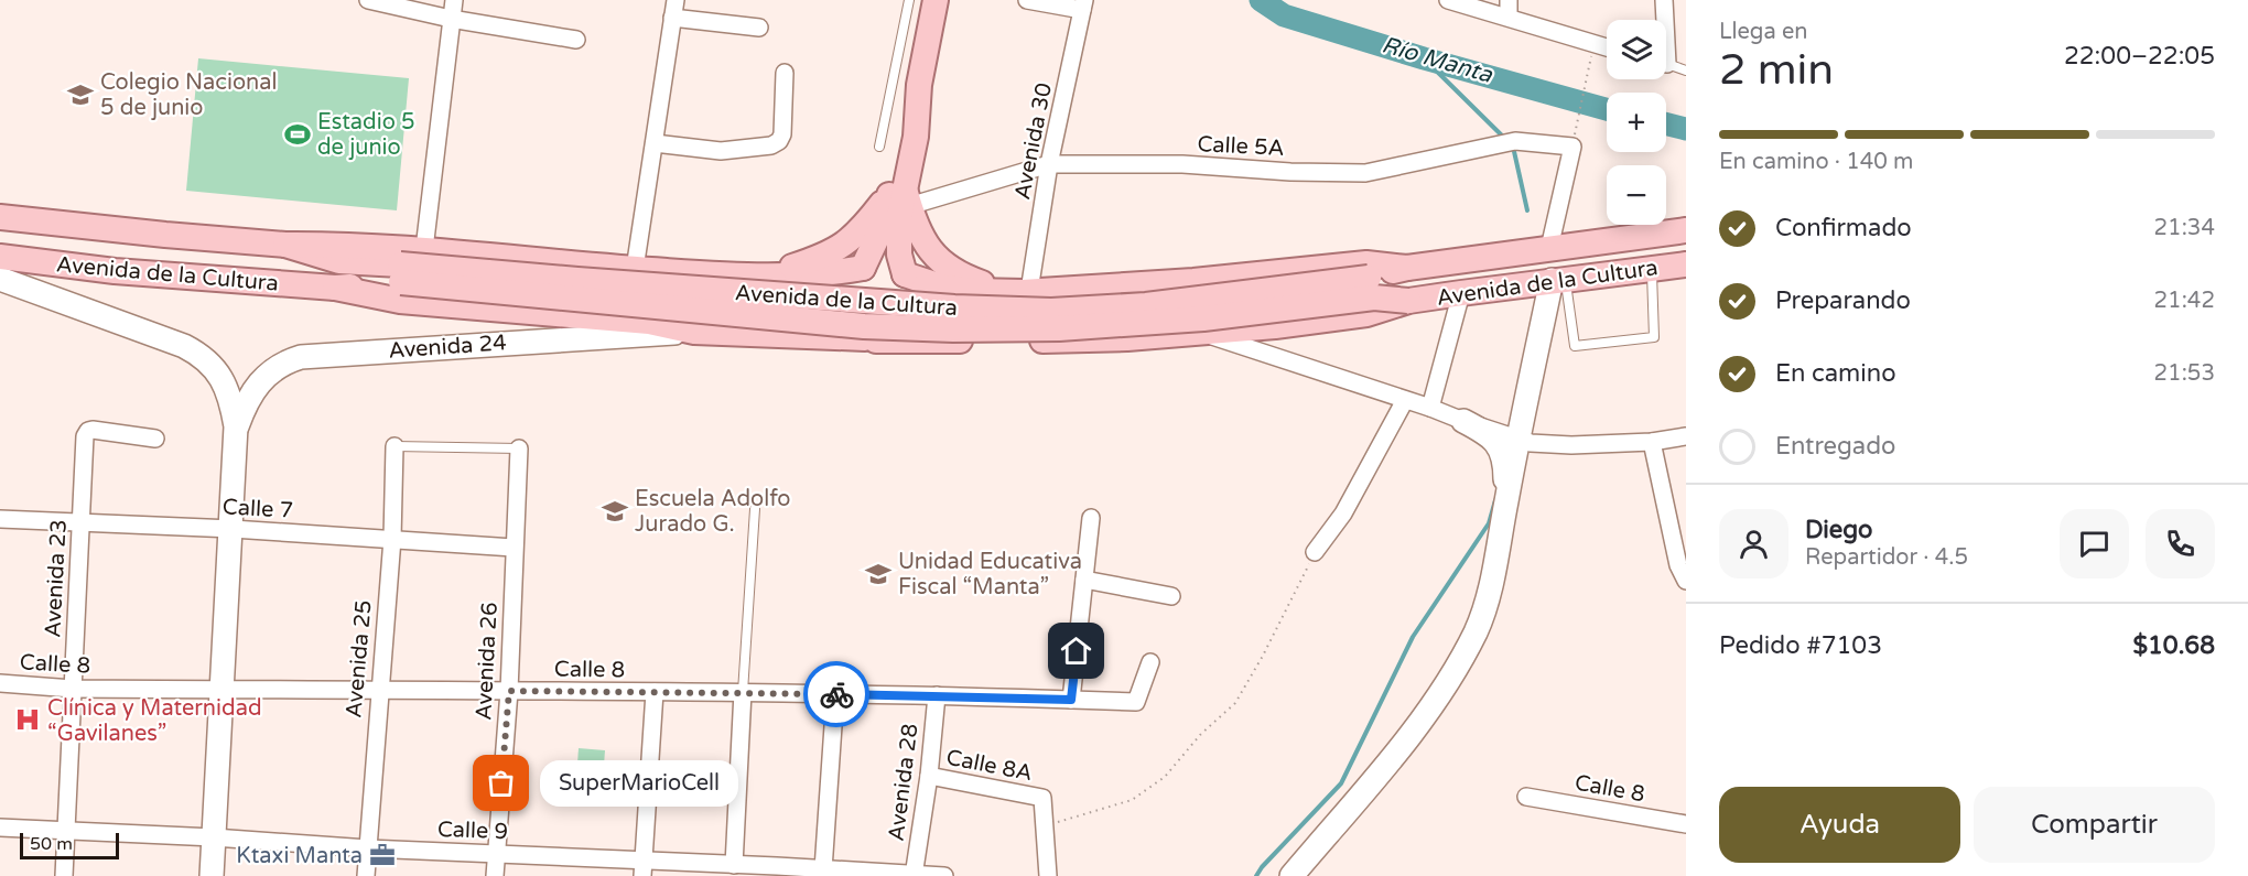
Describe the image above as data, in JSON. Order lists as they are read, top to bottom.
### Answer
{
  "streets": {
    "main road": ["Avenida de la Cultura", "Avenida 24"],
    "street": [
      "Avenida 30",
      "Calle 5A",
      "Calle 7",
      "Avenida 23",
      "Avenida 25",
      "Avenida 26",
      "Calle 8",
      "Calle 8A",
      "Avenida 28",
      "Calle 9"
    ]
  },
  "crossings": [
    ["Avenida 30", "Calle 5A"],
    ["Avenida 30", "Avenida de la Cultura"],
    ["Avenida de la Cultura", "Avenida 24"],
    ["Avenida 24", "Calle 7"],
    ["Avenida 24", "Calle 8"],
    ["Avenida 24", "Calle 9"],
    ["Calle 7", "Avenida 23"],
    ["Calle 7", "Avenida 25"],
    ["Calle 7", "Avenida 26"],
    ["Avenida 23", "Calle 8"],
    ["Avenida 23", "Calle 9"],
    ["Avenida 25", "Calle 8"],
    ["Avenida 25", "Calle 9"],
    ["Avenida 26", "Calle 8"],
    ["Avenida 26", "Calle 9"],
    ["Calle 8", "Avenida 28"],
    ["Calle 8A", "Avenida 28"],
    ["Avenida 28", "Calle 9"]
  ],
  "water": ["Río Manta"],
  "places": {
    "school or university": ["Colegio Nacional 5 de junio", "Escuela Adolfo Jurado G.", "Unidad Educativa Fiscal “Manta”"],
    "sports": ["Estadio 5 de junio"],
    "hospital": ["Clínica y Maternidad “Gavilanes”"],
    "other": ["SuperMarioCell"],
    "office": ["Ktaxi Manta"]
  },
  "scale_bar": "50 m",
  "page": {
    "heading": ["2 min", "Llega en", "22:00–22:05"],
    "panel": [
      "Diego",
      "Repartidor · 4.5",
      "Pedido #7103",
      "$10.68"
    ],
    "map_buttons": ["+", "−"],
    "bar": "En camino · 140 m",
    "list": [
      ["Confirmado", "21:34"],
      ["Preparando", "21:42"],
      ["En camino", "21:53"],
      "Entregado"
    ],
    "bubble": "SuperMarioCell",
    "buttons": ["Ayuda", "Compartir"],
    "scale": "50 m"
  }
}
